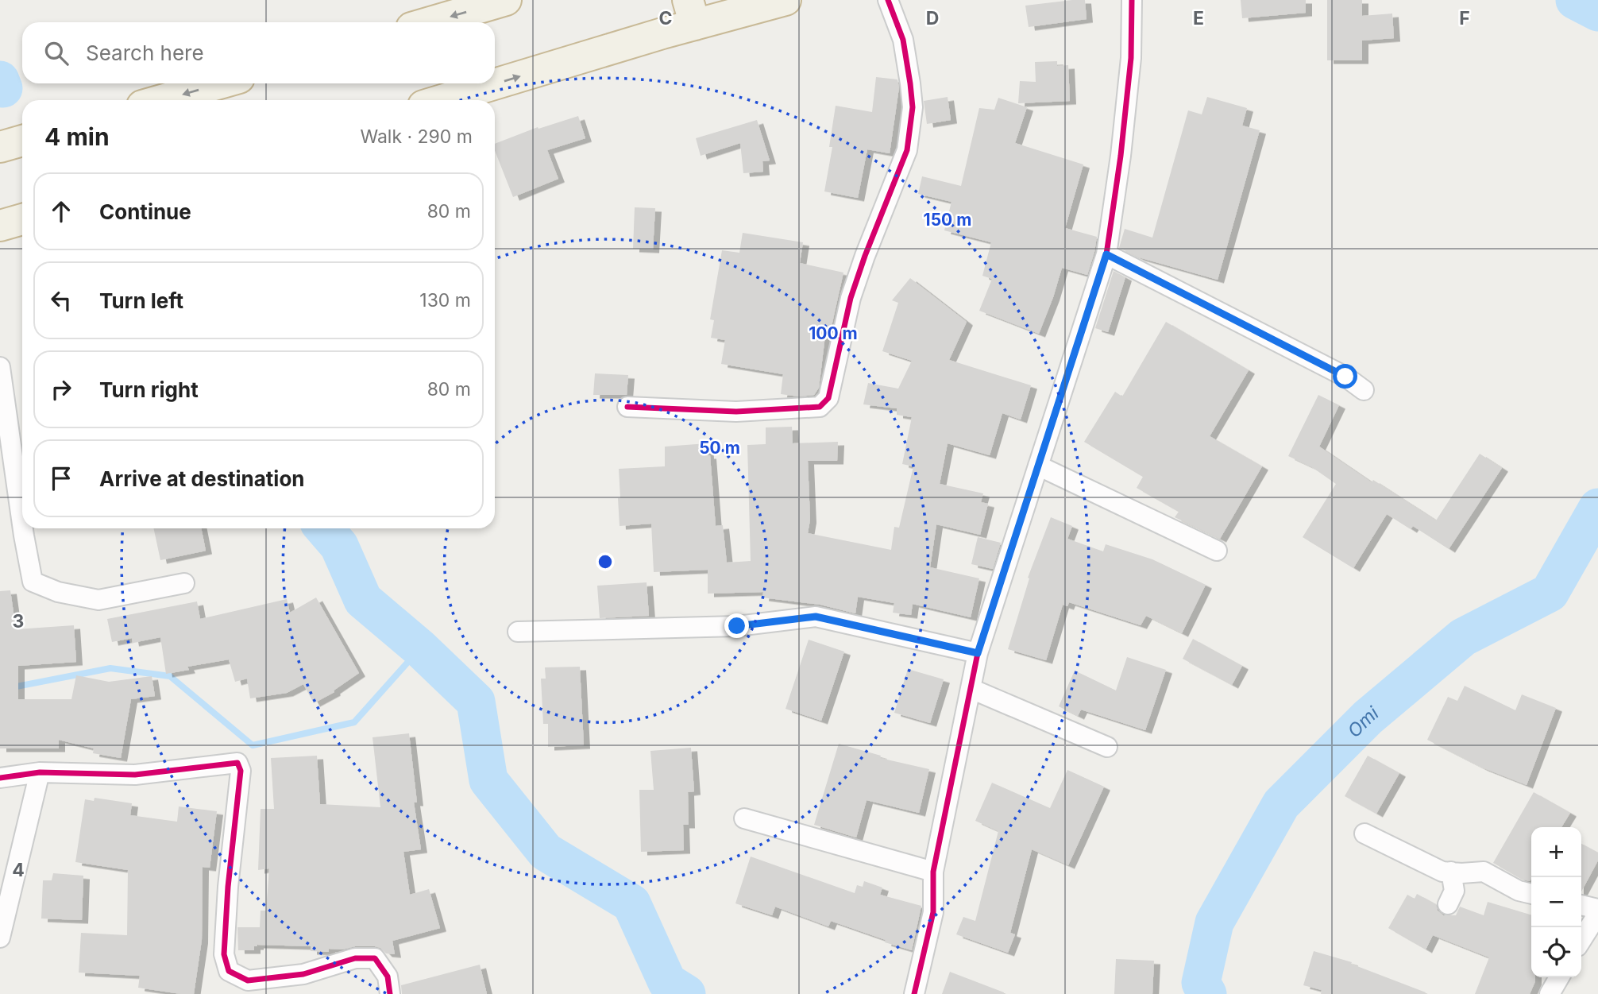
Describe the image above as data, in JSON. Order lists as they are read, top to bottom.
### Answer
{
  "water": ["Omi"],
  "page": {
    "search": "Search here",
    "heading": ["4 min", "Walk · 290 m"],
    "list": [
      ["Continue", "80 m"],
      ["Turn left", "130 m"],
      ["Turn right", "80 m"],
      "Arrive at destination"
    ],
    "map_buttons": ["+", "−"]
  },
  "grid": {
    "columns": [
      "C",
      "D",
      "E",
      "F"
    ],
    "rows": ["3", "4"]
  },
  "rings": ["150 m", "100 m", "50 m"]
}
